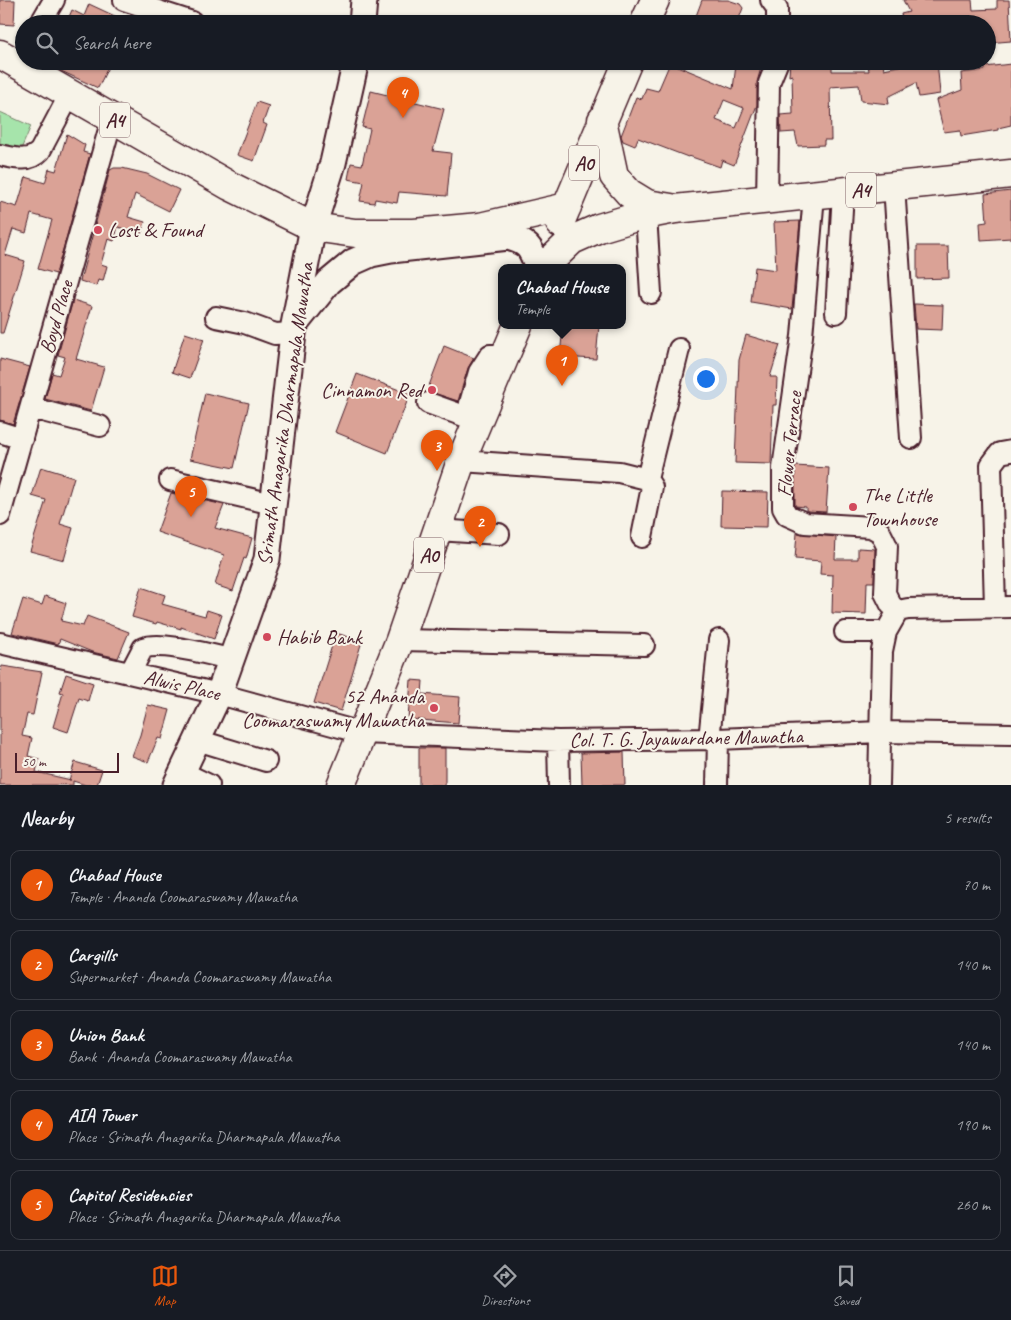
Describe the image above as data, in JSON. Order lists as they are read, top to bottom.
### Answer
{
  "streets": {
    "highway": ["A4", "A0"],
    "main road": ["Srimath Anagarika Dharmapala Mawatha"],
    "street": [
      "Boyd Place",
      "Flower Terrace",
      "Alwis Place",
      "Col. T. G. Jayawardane Mawatha"
    ]
  },
  "crossings": [
    ["A4", "A0"],
    ["A4", "Boyd Place"],
    ["A4", "Srimath Anagarika Dharmapala Mawatha"],
    ["A4", "Flower Terrace"],
    ["A0", "Alwis Place"],
    ["A0", "Col. T. G. Jayawardane Mawatha"],
    ["Srimath Anagarika Dharmapala Mawatha", "Alwis Place"],
    ["Alwis Place", "Col. T. G. Jayawardane Mawatha"]
  ],
  "places": [
    "Lost & Found",
    "Cinnamon Red",
    "The Little Townhouse",
    "Habib Bank",
    "52 Ananda Coomaraswamy Mawatha"
  ],
  "scale_bar": "50 m",
  "page": {
    "search": "Search here",
    "pins": [
      "4",
      "1",
      "3",
      "5",
      "2"
    ],
    "popup": ["Chabad House", "Temple"],
    "scale": "50 m",
    "heading": ["Nearby", "5 results"],
    "list": [
      {
        "mark": "1",
        "name": "Chabad House",
        "note": "Temple · Ananda Coomaraswamy Mawatha",
        "value": "70 m"
      },
      {
        "mark": "2",
        "name": "Cargills",
        "note": "Supermarket · Ananda Coomaraswamy Mawatha",
        "value": "140 m"
      },
      {
        "mark": "3",
        "name": "Union Bank",
        "note": "Bank · Ananda Coomaraswamy Mawatha",
        "value": "140 m"
      },
      {
        "mark": "4",
        "name": "AIA Tower",
        "note": "Place · Srimath Anagarika Dharmapala Mawatha",
        "value": "190 m"
      },
      {
        "mark": "5",
        "name": "Capitol Residencies",
        "note": "Place · Srimath Anagarika Dharmapala Mawatha",
        "value": "260 m"
      }
    ],
    "nav": ["Map", "Directions", "Saved"]
  }
}
